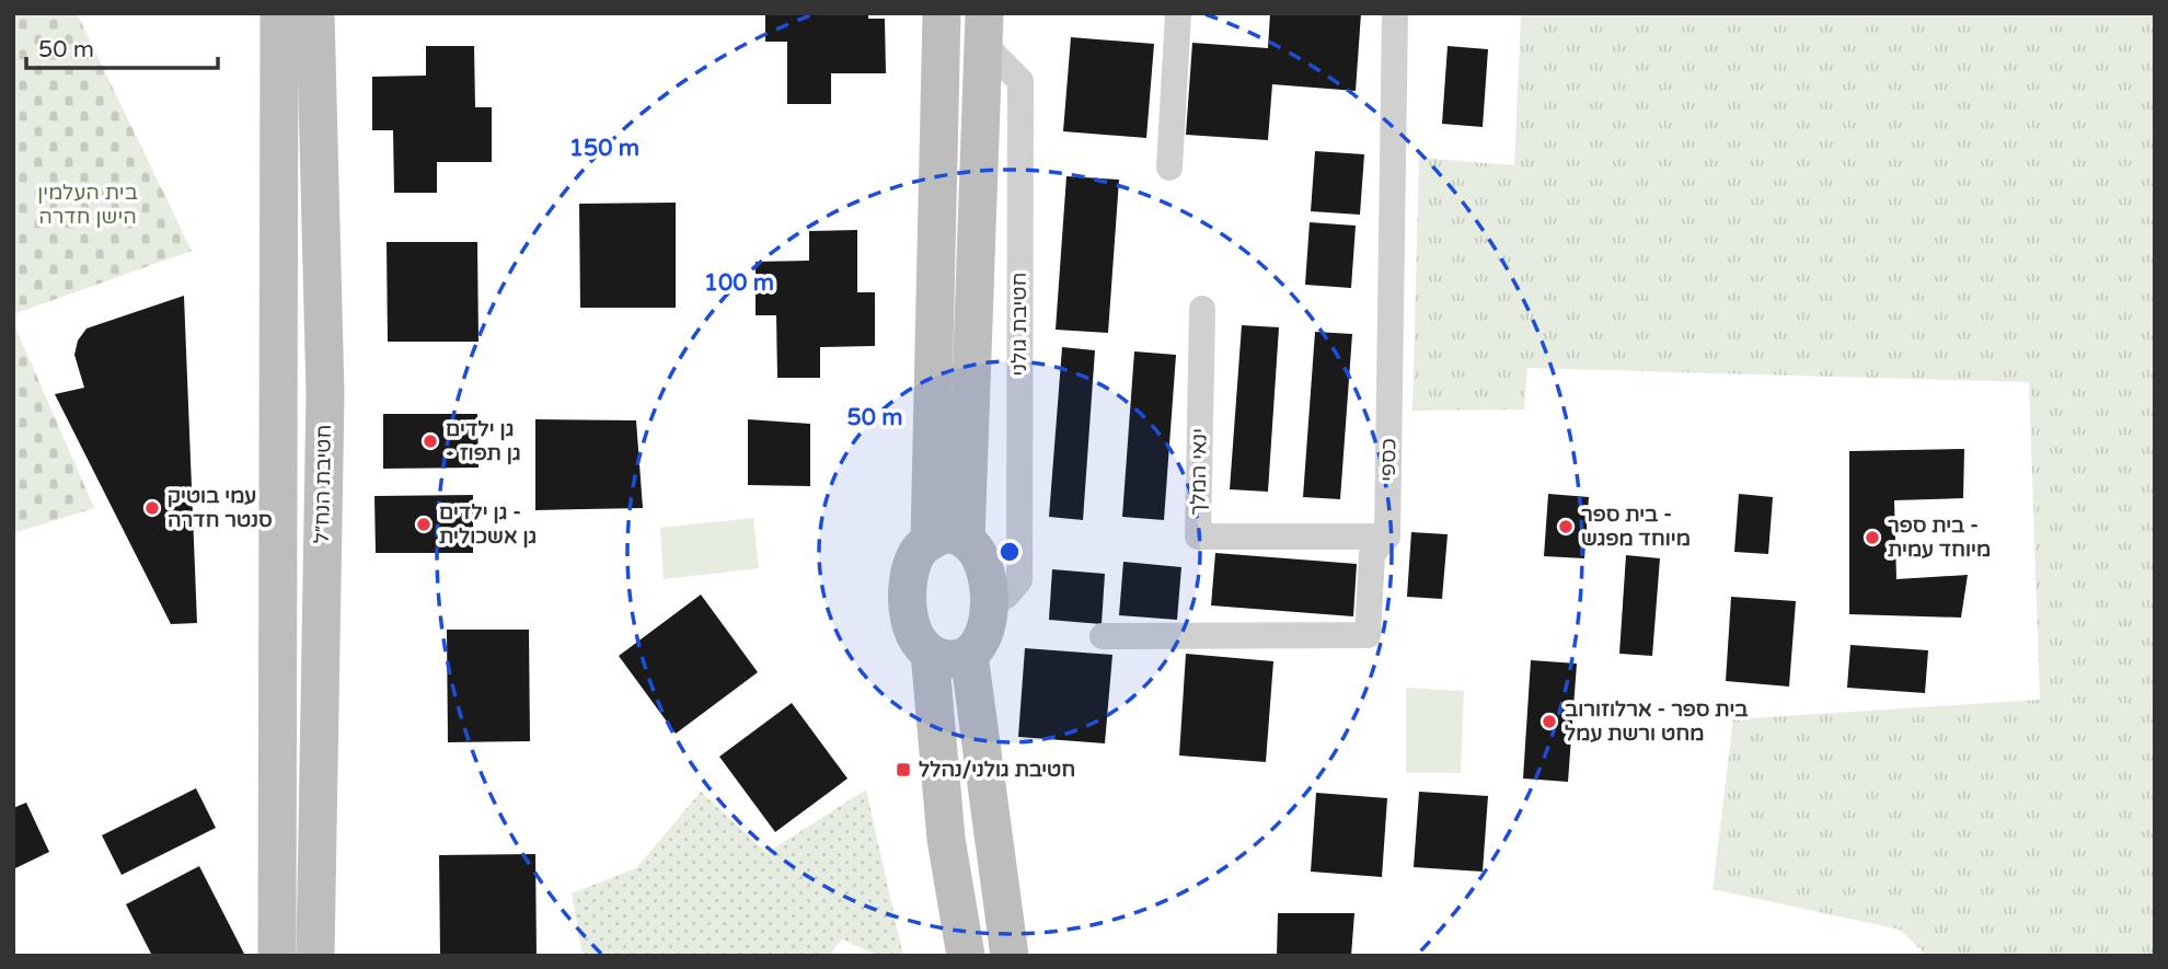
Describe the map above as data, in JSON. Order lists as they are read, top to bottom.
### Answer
{
  "streets": {
    "street": [
      "חטיבת גולני",
      "כספי",
      "ינאי המלך",
      "חטיבת הנח״ל"
    ]
  },
  "crossings": [
    ["כספי", "ינאי המלך"]
  ],
  "parks": ["בית העלמין הישן חדרה"],
  "places": {
    "other": [
      "גן ילדים - גן תפוז",
      "עמי בוטיק סנטר חדרה",
      "גן ילדים - גן אשכולית",
      "בית ספר - מיוחד מפגש",
      "בית ספר - מיוחד עמית",
      "בית ספר - ארלוזורוב מחט ורשת עמל"
    ],
    "transit": ["חטיבת גולני/נהלל"]
  },
  "scale_bar": "50 m",
  "rings": ["150 m", "100 m", "50 m"]
}
